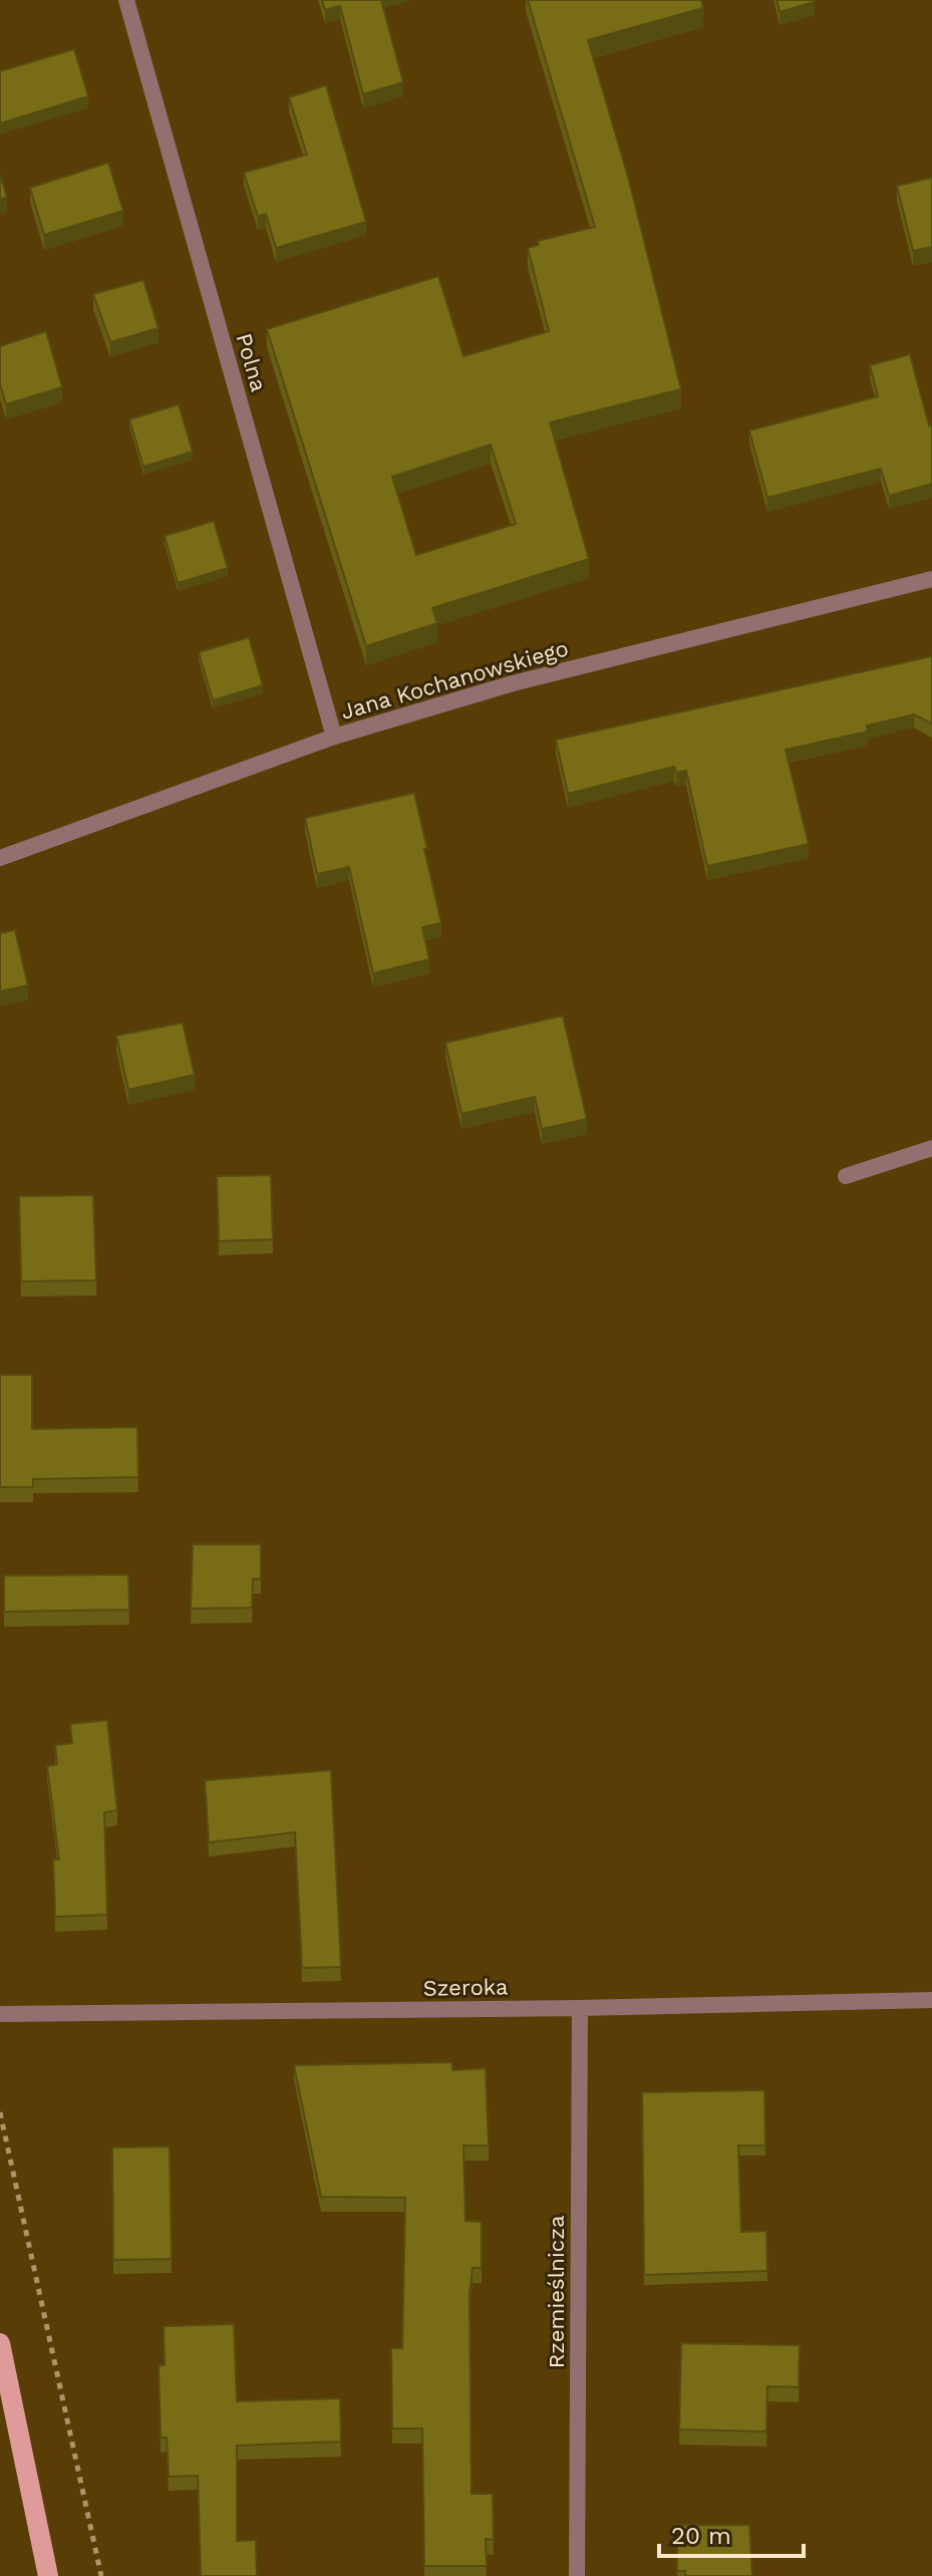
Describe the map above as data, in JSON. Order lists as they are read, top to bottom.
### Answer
{
  "streets": {
    "street": [
      "Polna",
      "Jana Kochanowskiego",
      "Szeroka",
      "Rzemieślnicza"
    ]
  },
  "crossings": [
    ["Polna", "Jana Kochanowskiego"],
    ["Szeroka", "Rzemieślnicza"]
  ],
  "scale_bar": "20 m"
}
